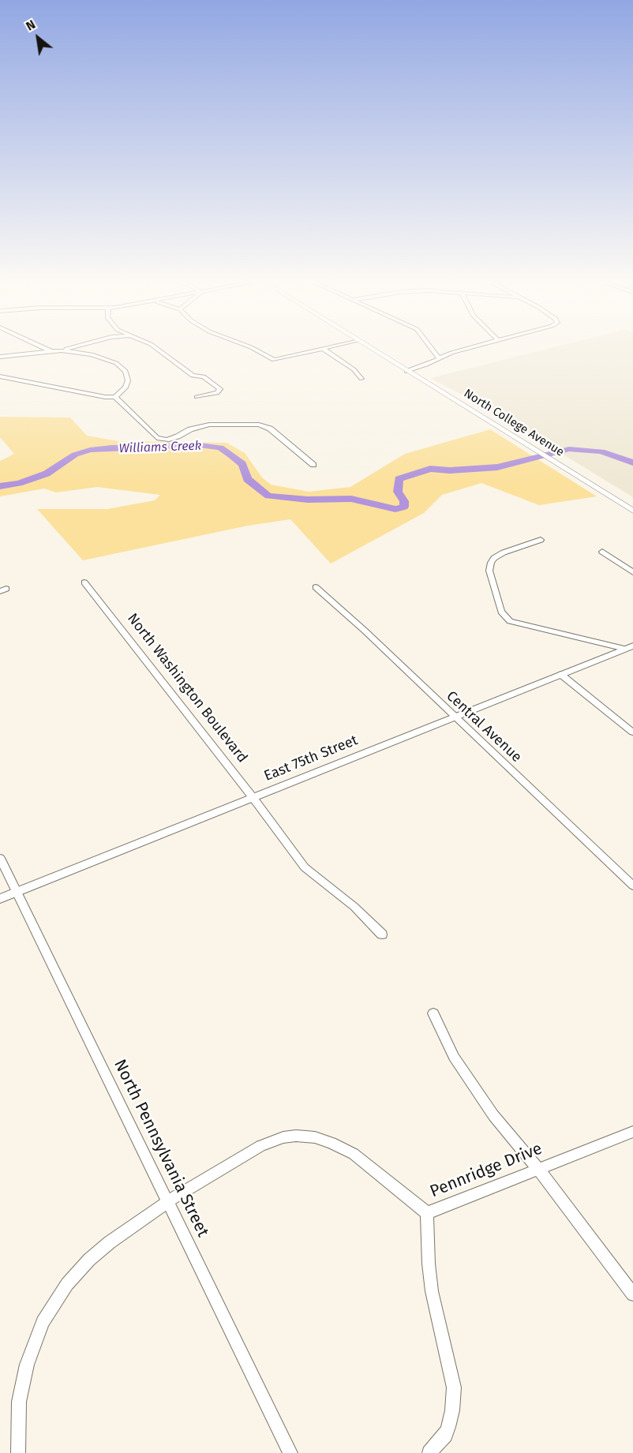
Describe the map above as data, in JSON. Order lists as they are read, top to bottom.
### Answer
{
  "streets": {
    "main road": ["North College Avenue"],
    "street": [
      "North Washington Boulevard",
      "Central Avenue",
      "East 75th Street",
      "North Pennsylvania Street",
      "Pennridge Drive"
    ]
  },
  "crossings": [
    ["North Washington Boulevard", "East 75th Street"],
    ["Central Avenue", "East 75th Street"],
    ["East 75th Street", "North Pennsylvania Street"]
  ],
  "water": ["Williams Creek"],
  "north": "top left"
}
